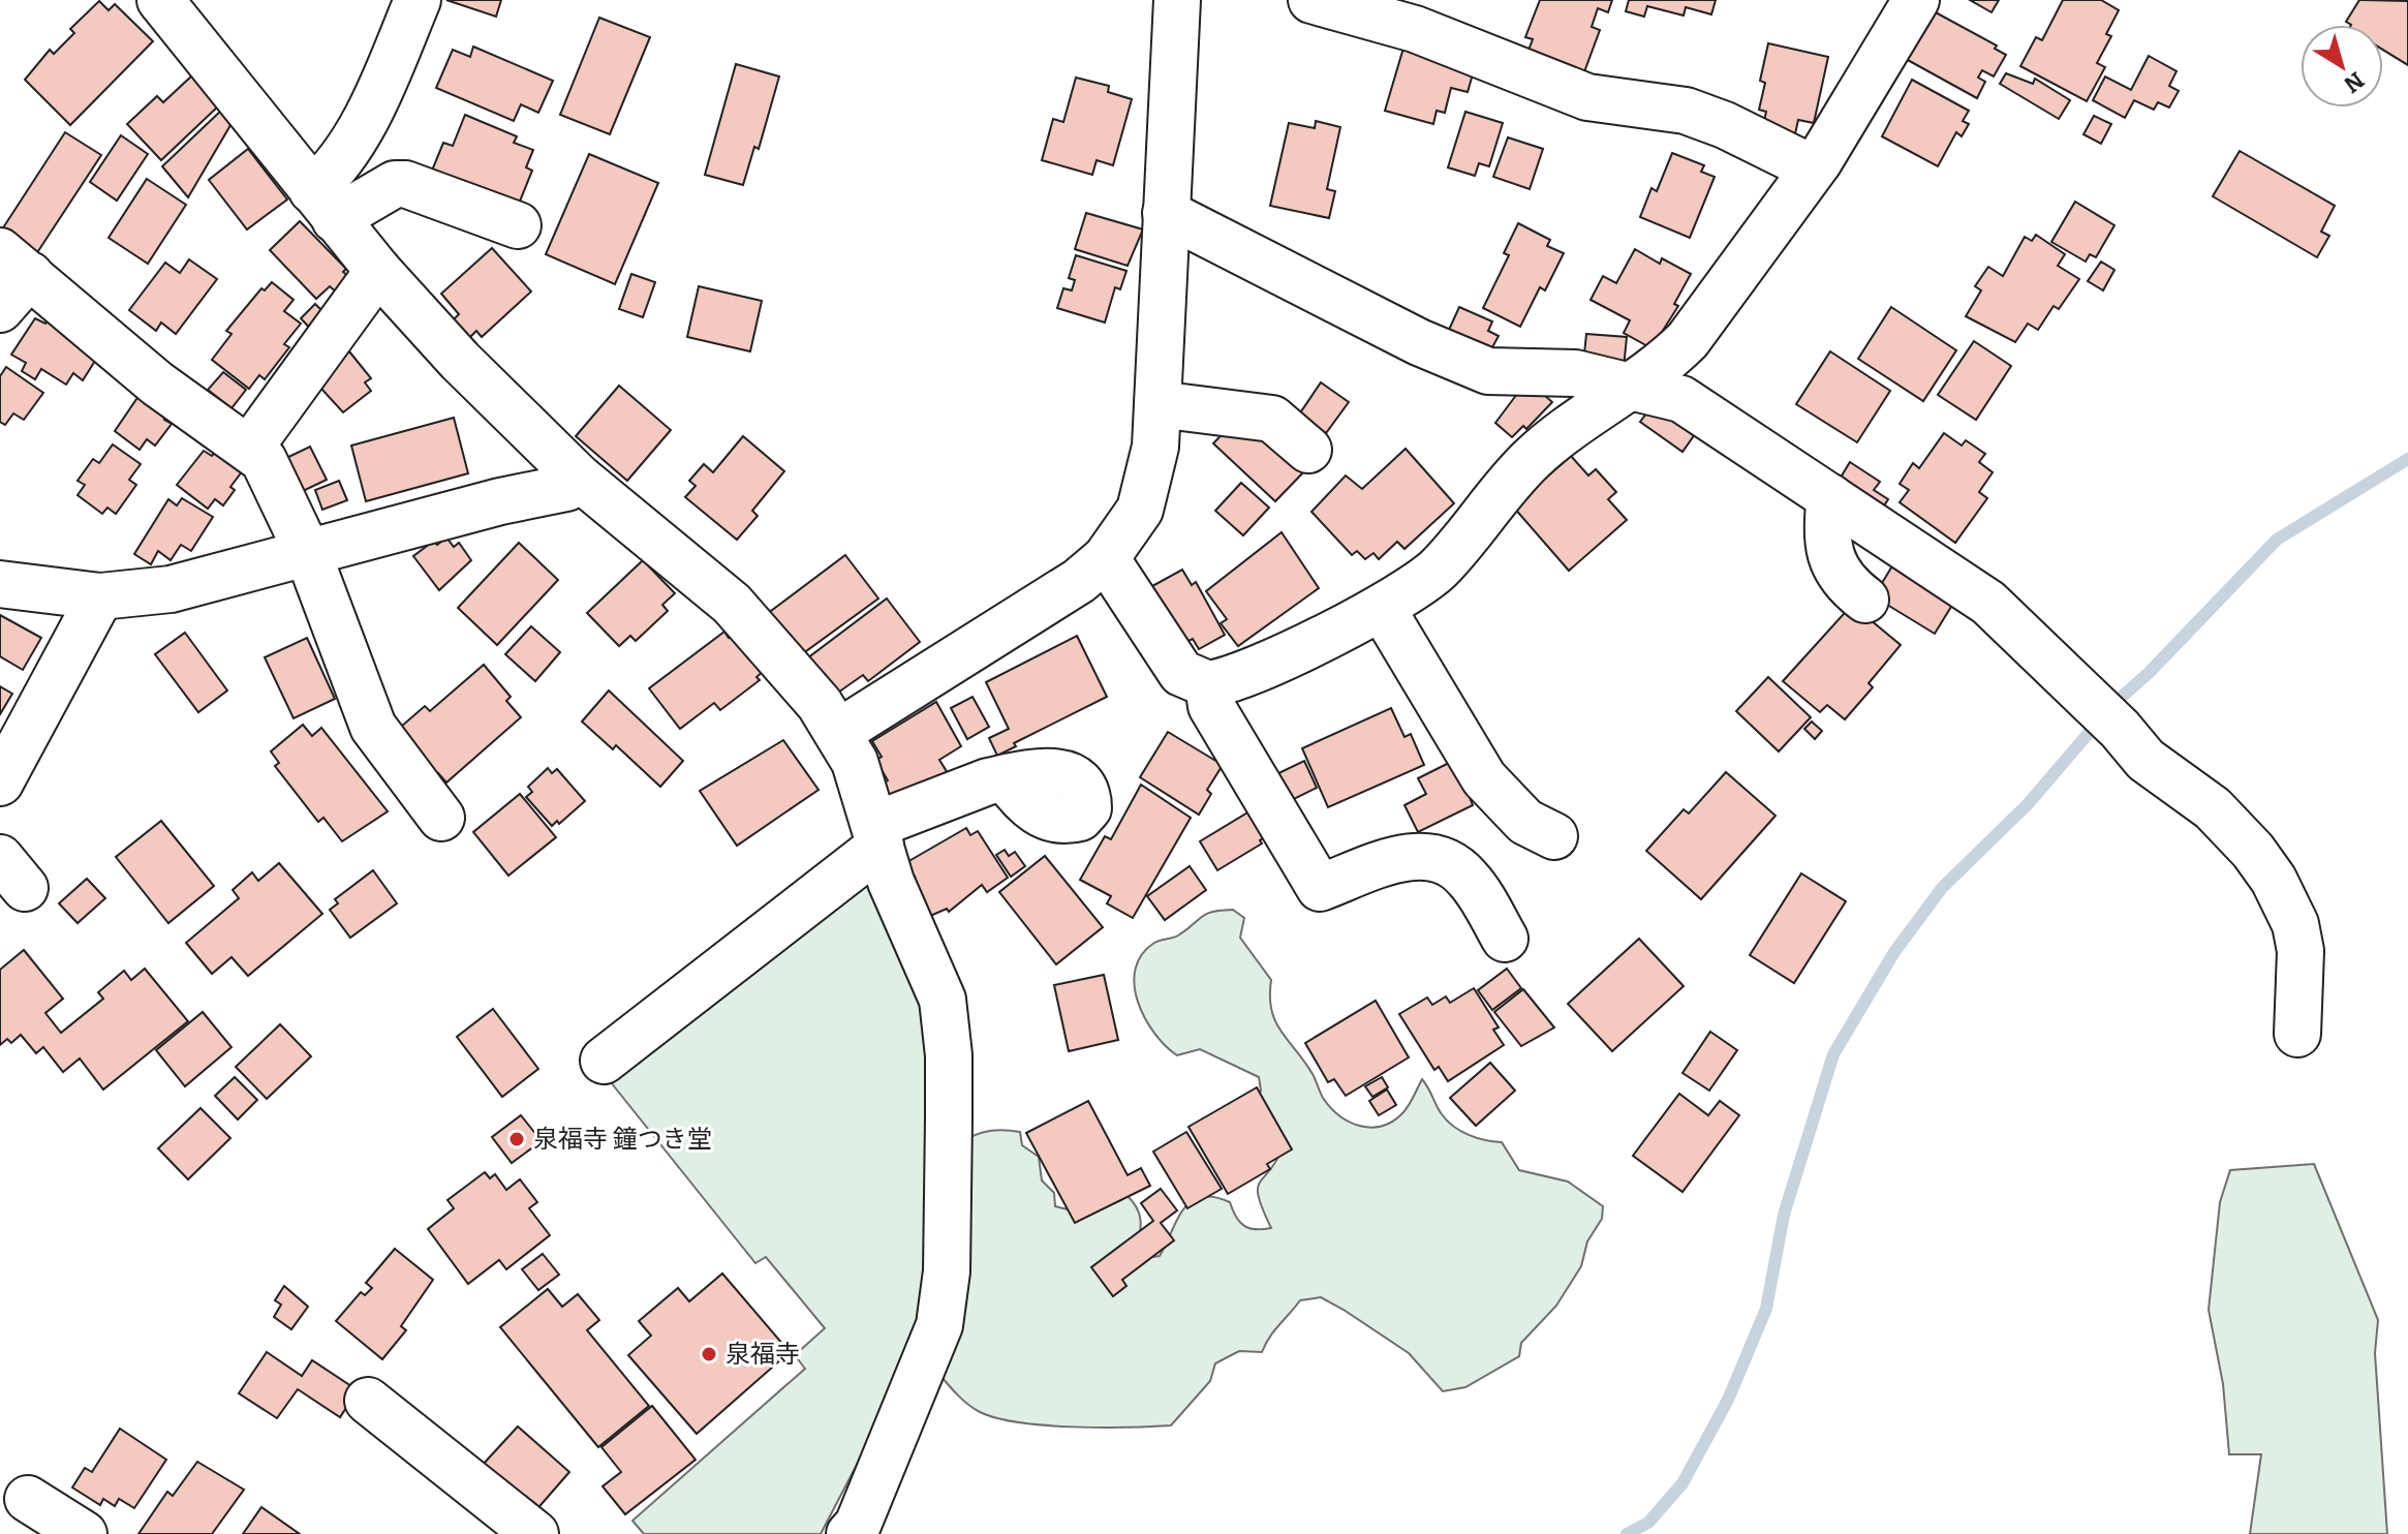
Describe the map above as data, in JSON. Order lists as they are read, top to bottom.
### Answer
{
  "places": ["泉福寺 鐘つき堂", "泉福寺"],
  "north": "bottom right"
}
